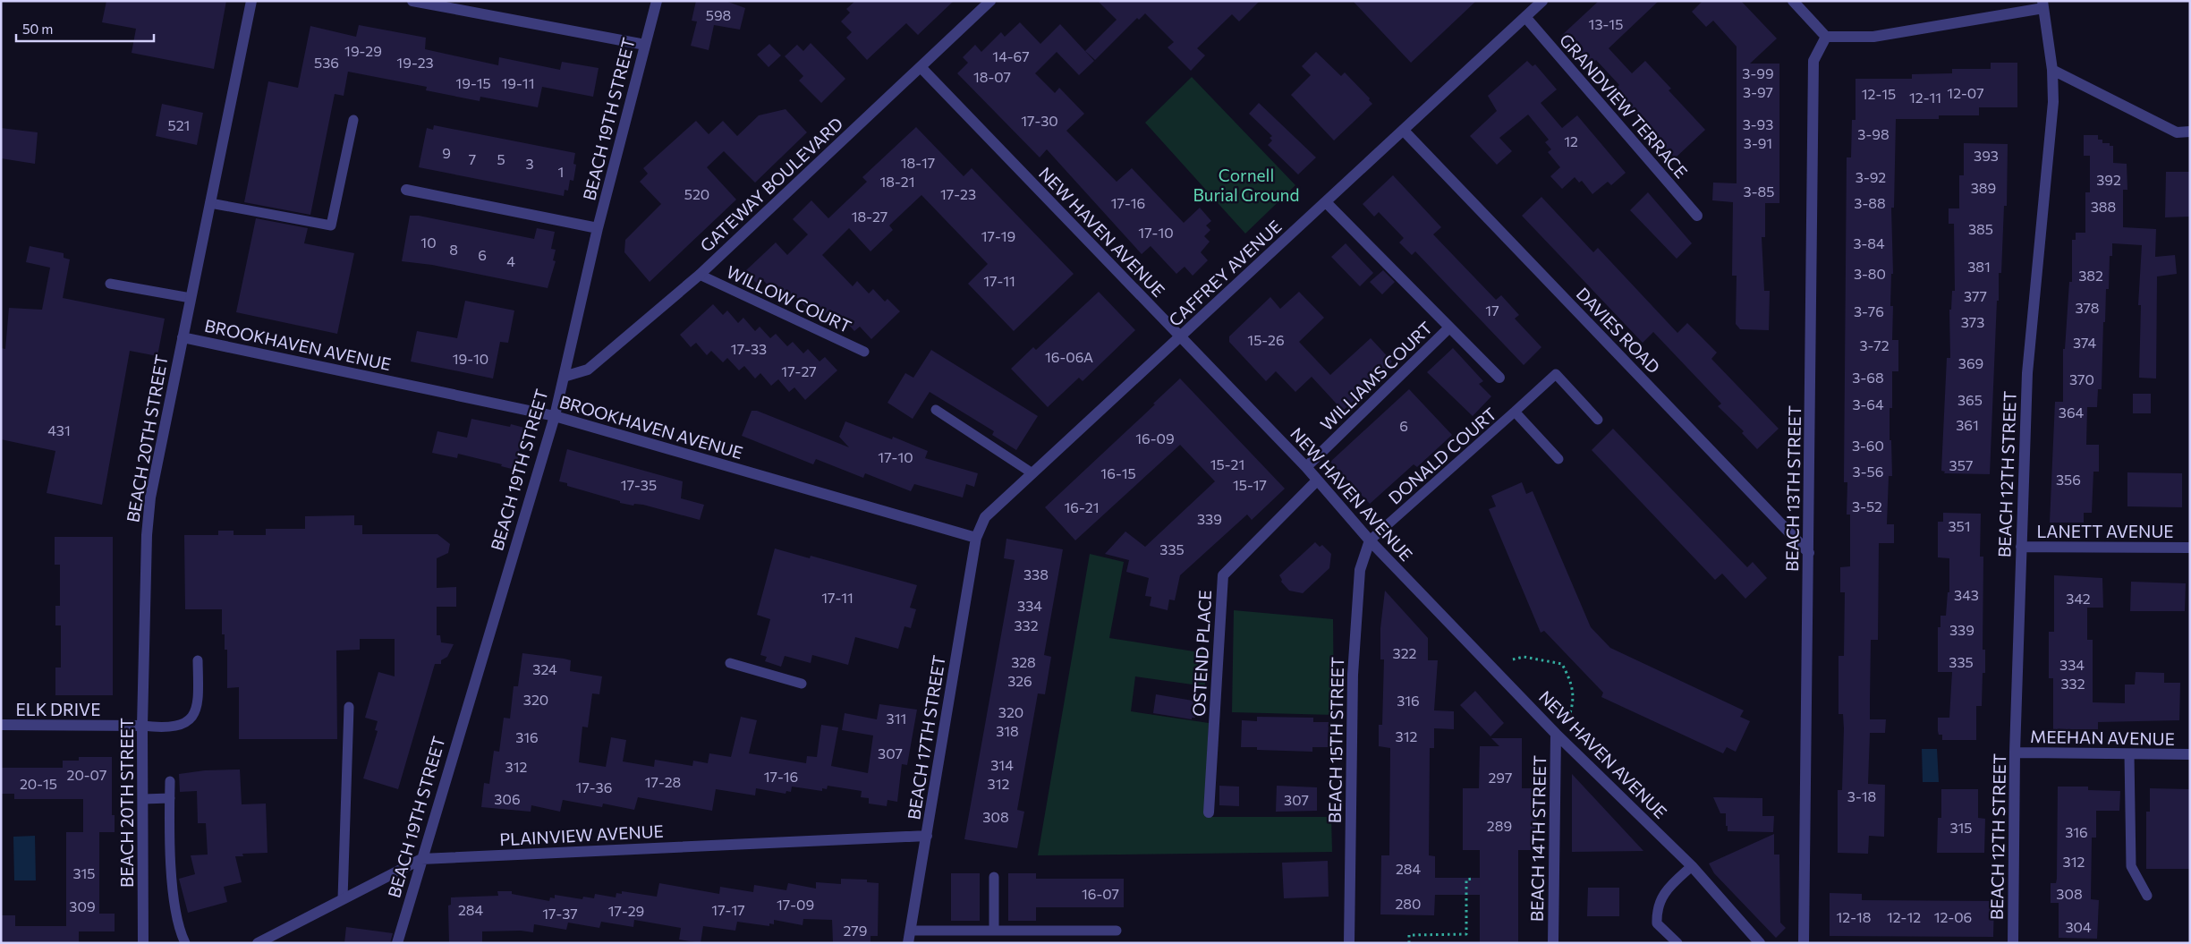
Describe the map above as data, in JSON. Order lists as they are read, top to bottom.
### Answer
{
  "streets": {
    "street": [
      "GRANDVIEW TERRACE",
      "BEACH 19TH STREET",
      "GATEWAY BOULEVARD",
      "NEW HAVEN AVENUE",
      "CAFFREY AVENUE",
      "DAVIES ROAD",
      "BROOKHAVEN AVENUE",
      "WILLIAMS COURT",
      "BEACH 20TH STREET",
      "BEACH 12TH STREET",
      "BEACH 13TH STREET",
      "LANETT AVENUE",
      "OSTEND PLACE",
      "ELK DRIVE",
      "BEACH 17TH STREET",
      "MEEHAN AVENUE",
      "BEACH 15TH STREET",
      "PLAINVIEW AVENUE",
      "BEACH 14TH STREET"
    ],
    "lane": ["WILLOW COURT", "DONALD COURT"]
  },
  "crossings": [
    ["GRANDVIEW TERRACE", "CAFFREY AVENUE"],
    ["BEACH 19TH STREET", "GATEWAY BOULEVARD"],
    ["BEACH 19TH STREET", "BROOKHAVEN AVENUE"],
    ["BEACH 19TH STREET", "PLAINVIEW AVENUE"],
    ["GATEWAY BOULEVARD", "NEW HAVEN AVENUE"],
    ["GATEWAY BOULEVARD", "WILLOW COURT"],
    ["NEW HAVEN AVENUE", "CAFFREY AVENUE"],
    ["NEW HAVEN AVENUE", "WILLIAMS COURT"],
    ["NEW HAVEN AVENUE", "DONALD COURT"],
    ["NEW HAVEN AVENUE", "OSTEND PLACE"],
    ["NEW HAVEN AVENUE", "BEACH 15TH STREET"],
    ["NEW HAVEN AVENUE", "BEACH 14TH STREET"],
    ["CAFFREY AVENUE", "DAVIES ROAD"],
    ["CAFFREY AVENUE", "BROOKHAVEN AVENUE"],
    ["CAFFREY AVENUE", "WILLIAMS COURT"],
    ["CAFFREY AVENUE", "BEACH 17TH STREET"],
    ["DAVIES ROAD", "BEACH 13TH STREET"],
    ["BROOKHAVEN AVENUE", "BEACH 20TH STREET"],
    ["BROOKHAVEN AVENUE", "BEACH 17TH STREET"],
    ["BEACH 20TH STREET", "ELK DRIVE"],
    ["DONALD COURT", "BEACH 15TH STREET"],
    ["BEACH 12TH STREET", "LANETT AVENUE"],
    ["BEACH 12TH STREET", "MEEHAN AVENUE"],
    ["BEACH 17TH STREET", "PLAINVIEW AVENUE"]
  ],
  "parks": ["Cornell Burial Ground"],
  "house_numbers": [
    "598",
    "13-15",
    "19-29",
    "14-67",
    "536",
    "19-23",
    "3-99",
    "18-07",
    "19-15",
    "19-11",
    "3-97",
    "12-07",
    "12-15",
    "12-11",
    "17-30",
    "3-93",
    "521",
    "3-98",
    "12",
    "3-91",
    "9",
    "393",
    "7",
    "5",
    "18-17",
    "3",
    "1",
    "3-92",
    "392",
    "18-21",
    "389",
    "3-85",
    "520",
    "17-23",
    "17-16",
    "3-88",
    "388",
    "18-27",
    "385",
    "17-10",
    "17-19",
    "10",
    "3-84",
    "8",
    "6",
    "4",
    "381",
    "3-80",
    "382",
    "17-11",
    "377",
    "378",
    "17",
    "3-76",
    "373",
    "15-26",
    "374",
    "3-72",
    "17-33",
    "16-06A",
    "19-10",
    "369",
    "17-27",
    "3-68",
    "370",
    "365",
    "3-64",
    "364",
    "361",
    "6",
    "431",
    "16-09",
    "3-60",
    "17-10",
    "15-21",
    "357",
    "3-56",
    "16-15",
    "356",
    "17-35",
    "15-17",
    "3-52",
    "16-21",
    "339",
    "351",
    "335",
    "338",
    "343",
    "17-11",
    "342",
    "334",
    "332",
    "339",
    "322",
    "328",
    "335",
    "334",
    "324",
    "326",
    "332",
    "320",
    "316",
    "320",
    "311",
    "318",
    "312",
    "316",
    "307",
    "314",
    "312",
    "20-07",
    "17-16",
    "297",
    "17-28",
    "20-15",
    "312",
    "17-36",
    "3-18",
    "306",
    "307",
    "308",
    "289",
    "315",
    "316",
    "312",
    "284",
    "315",
    "16-07",
    "308",
    "280",
    "17-09",
    "309",
    "284",
    "17-17",
    "17-29",
    "17-37",
    "12-18",
    "12-12",
    "12-06",
    "304",
    "279"
  ],
  "scale_bar": "50 m"
}
